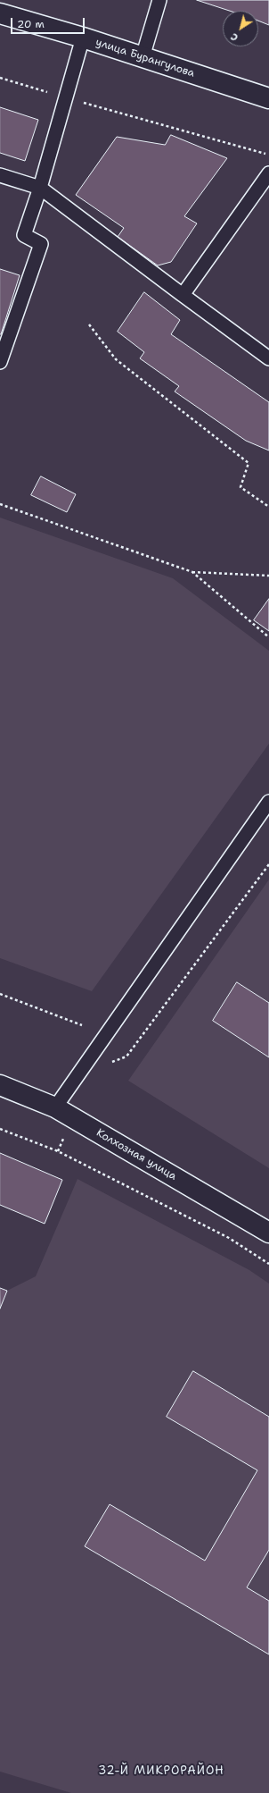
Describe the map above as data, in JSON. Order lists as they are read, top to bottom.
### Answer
{
  "streets": {
    "street": ["улица Бурангулова", "Колхозная улица"]
  },
  "districts": ["32-Й МИКРОРАЙОН"],
  "scale_bar": "20 m",
  "north": "bottom left"
}
